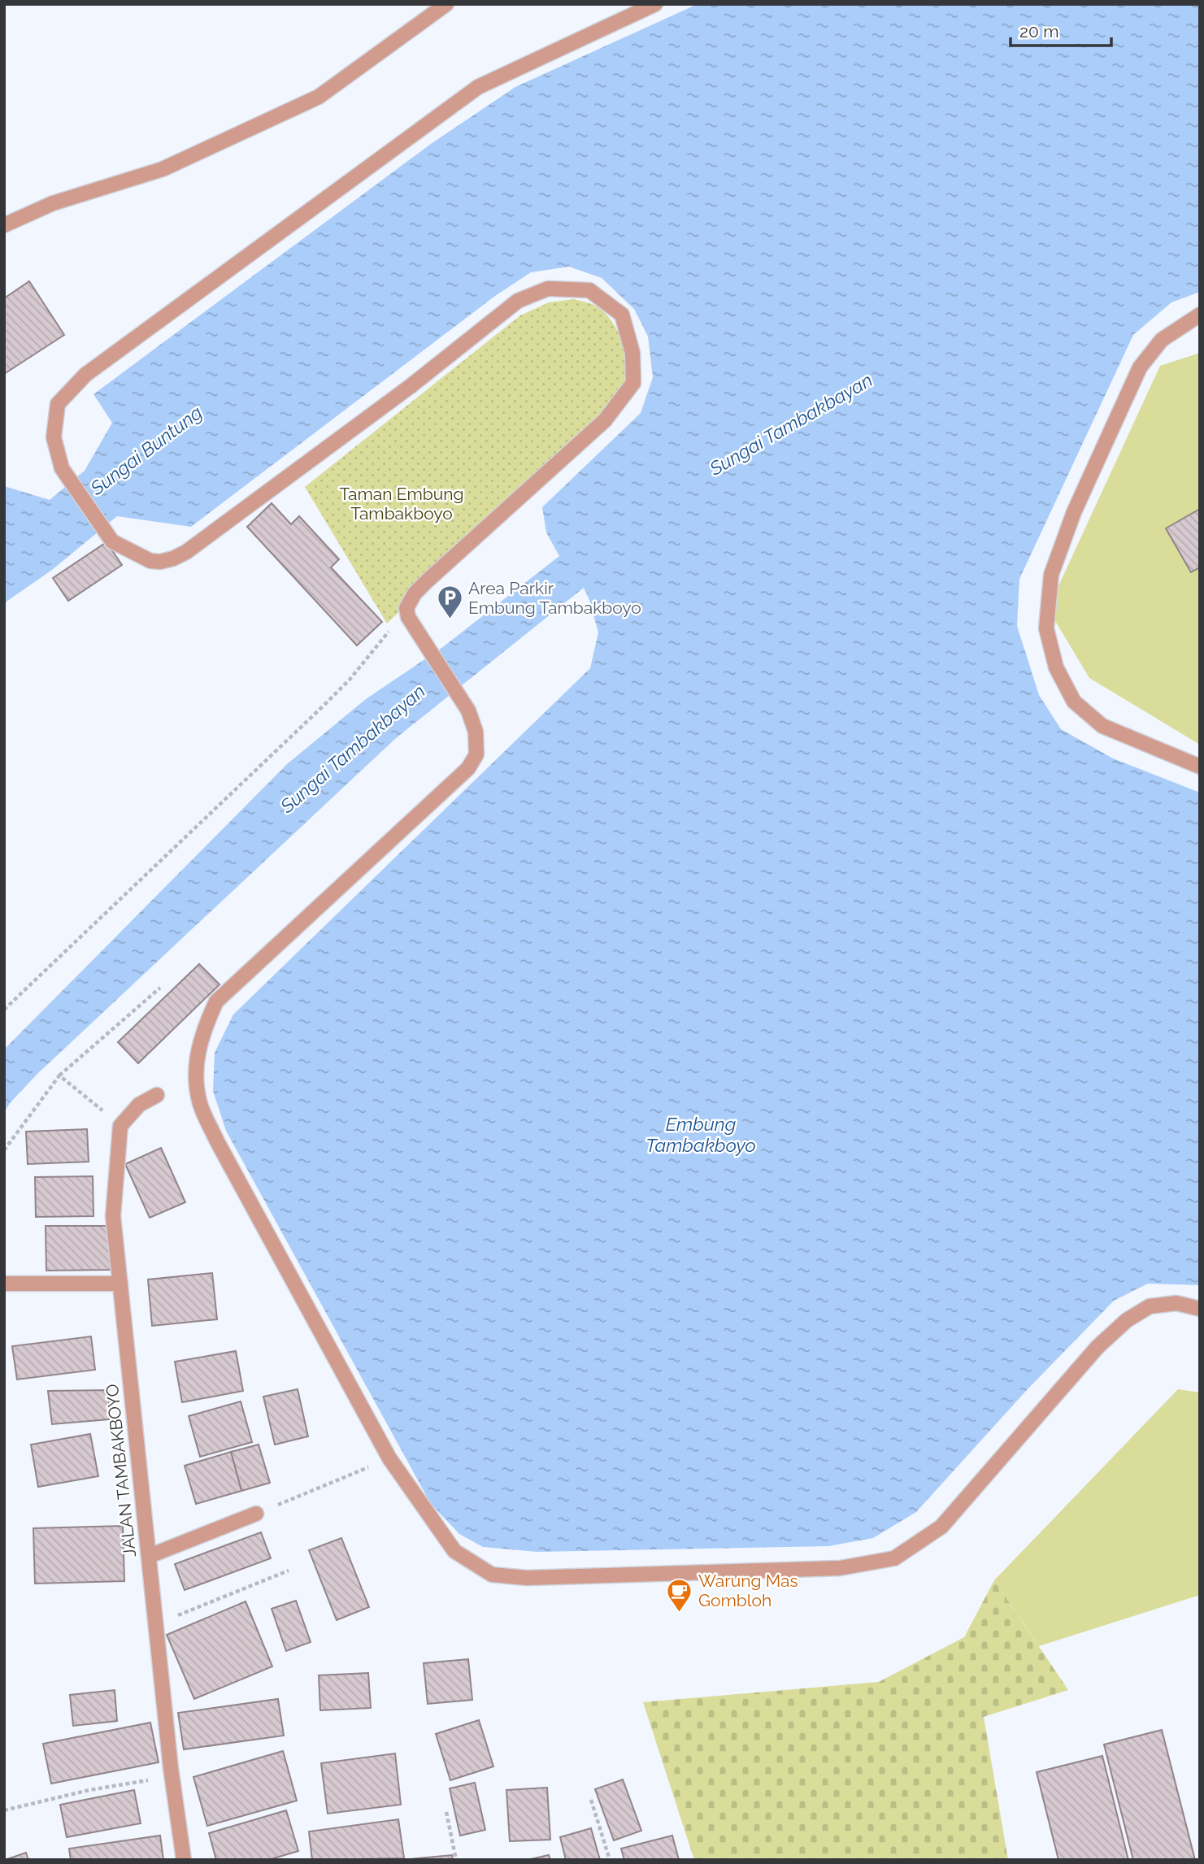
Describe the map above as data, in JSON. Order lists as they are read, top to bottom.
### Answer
{
  "streets": {
    "street": ["JALAN TAMBAKBOYO"]
  },
  "water": ["Sungai Tambakbayan", "Sungai Buntung", "Embung Tambakboyo"],
  "parks": ["Taman Embung Tambakboyo"],
  "places": {
    "parking": ["Area Parkir Embung Tambakboyo"],
    "cafe": ["Warung Mas Gombloh"]
  },
  "scale_bar": "20 m"
}
